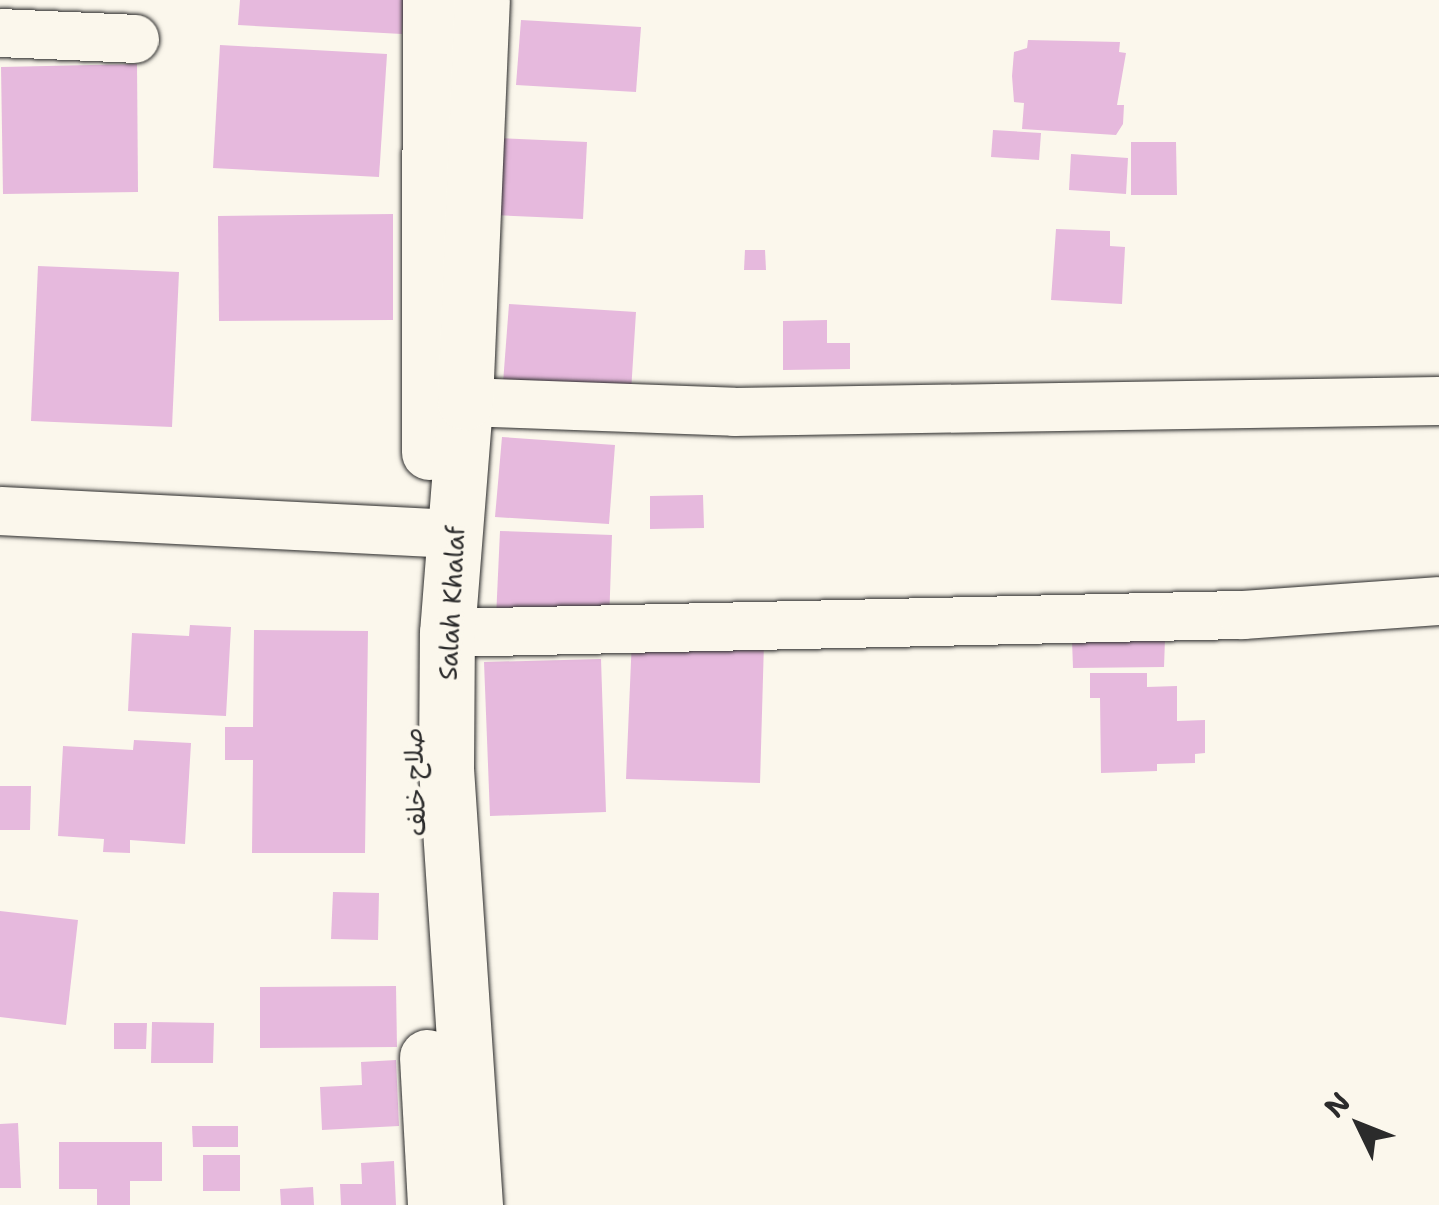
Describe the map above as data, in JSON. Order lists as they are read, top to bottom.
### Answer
{
  "streets": {
    "main road": ["Salah Khalaf", "صلاح خلف"]
  },
  "north": "top left"
}
